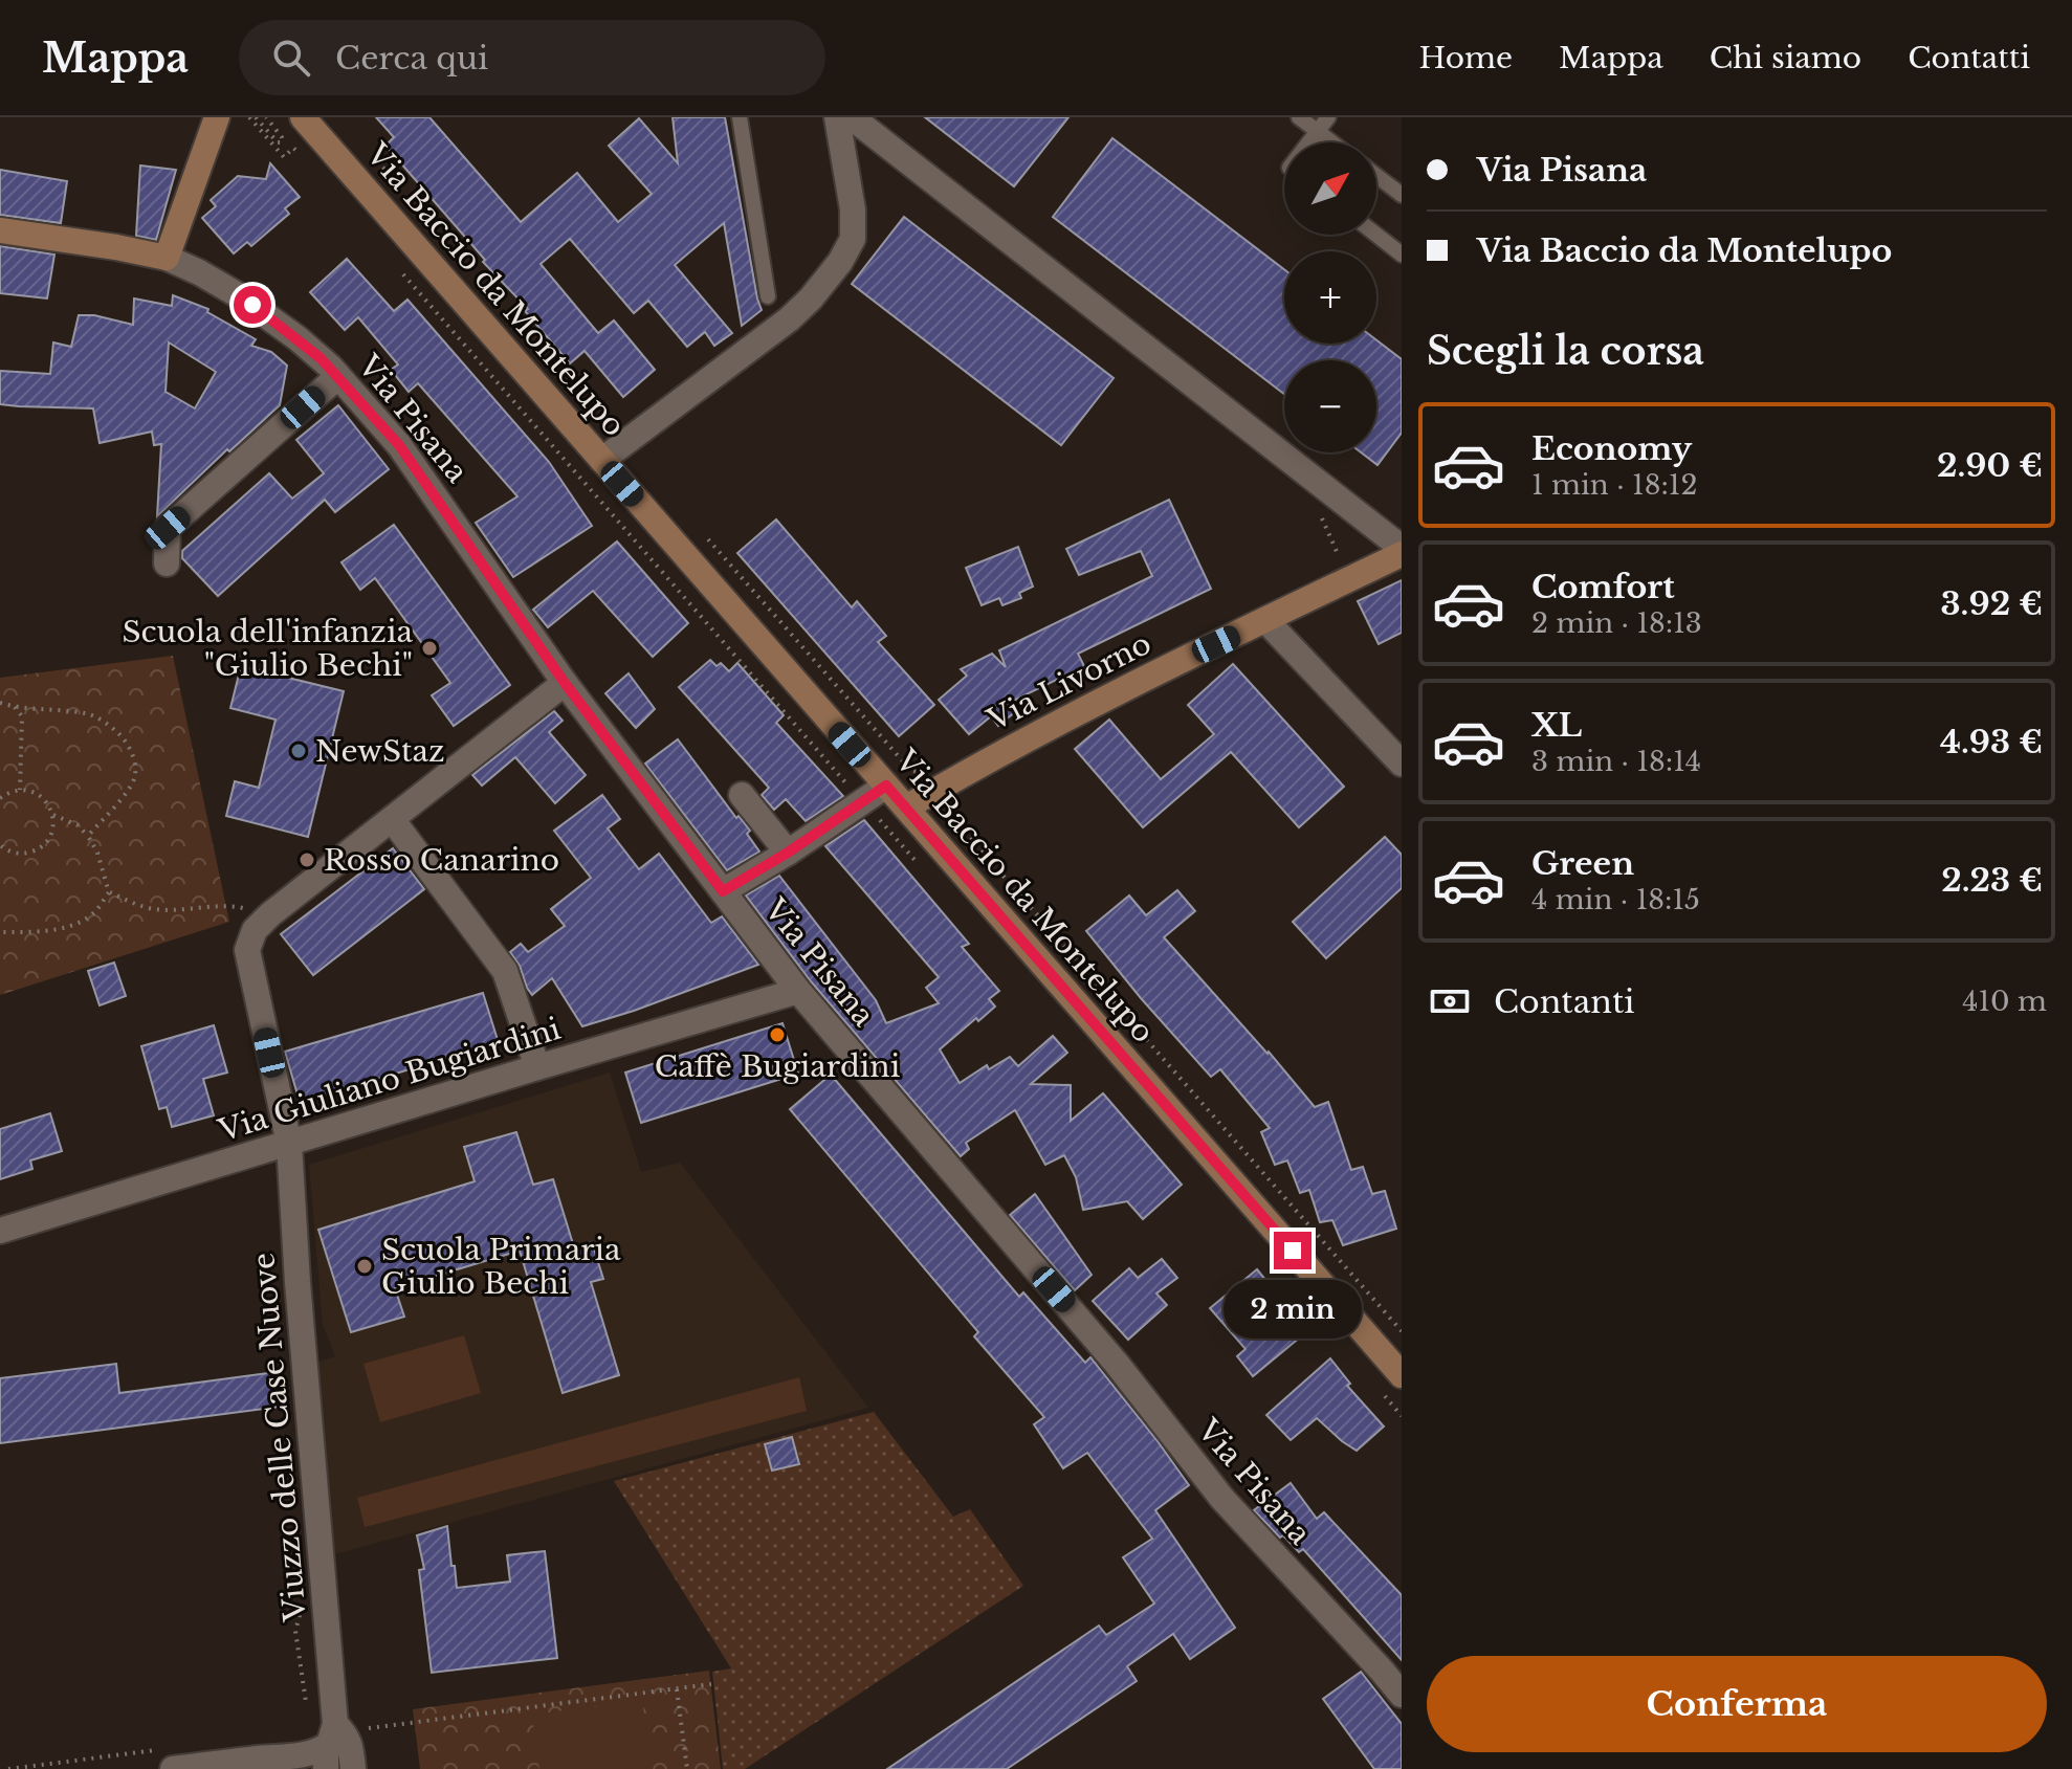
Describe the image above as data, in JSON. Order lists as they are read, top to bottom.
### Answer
{
  "streets": {
    "street": [
      "Via Baccio da Montelupo",
      "Via Pisana",
      "Via Livorno",
      "Via Giuliano Bugiardini",
      "Viuzzo delle Case Nuove"
    ]
  },
  "crossings": [
    ["Via Baccio da Montelupo", "Via Livorno"],
    ["Via Pisana", "Via Giuliano Bugiardini"],
    ["Via Pisana", "Viuzzo delle Case Nuove"],
    ["Via Giuliano Bugiardini", "Viuzzo delle Case Nuove"]
  ],
  "places": [
    "Scuola dell'infanzia \"Giulio Bechi\"",
    "NewStaz",
    "Rosso Canarino",
    "Caffè Bugiardini",
    "Scuola Primaria Giulio Bechi"
  ],
  "north": "top right",
  "page": {
    "header": "Mappa",
    "search": "Cerca qui",
    "nav": [
      "Home",
      "Mappa",
      "Chi siamo",
      "Contatti"
    ],
    "banner": ["Via Pisana", "Via Baccio da Montelupo"],
    "map_buttons": ["+", "−"],
    "heading": "Scegli la corsa",
    "list": [
      {
        "name": "Economy",
        "note": "1 min · 18:12",
        "value": "2.90 €"
      },
      {
        "name": "Comfort",
        "note": "2 min · 18:13",
        "value": "3.92 €"
      },
      {
        "name": "XL",
        "note": "3 min · 18:14",
        "value": "4.93 €"
      },
      {
        "name": "Green",
        "note": "4 min · 18:15",
        "value": "2.23 €"
      }
    ],
    "pay": ["Contanti", "410 m"],
    "bubble": "2 min",
    "buttons": "Conferma"
  }
}
